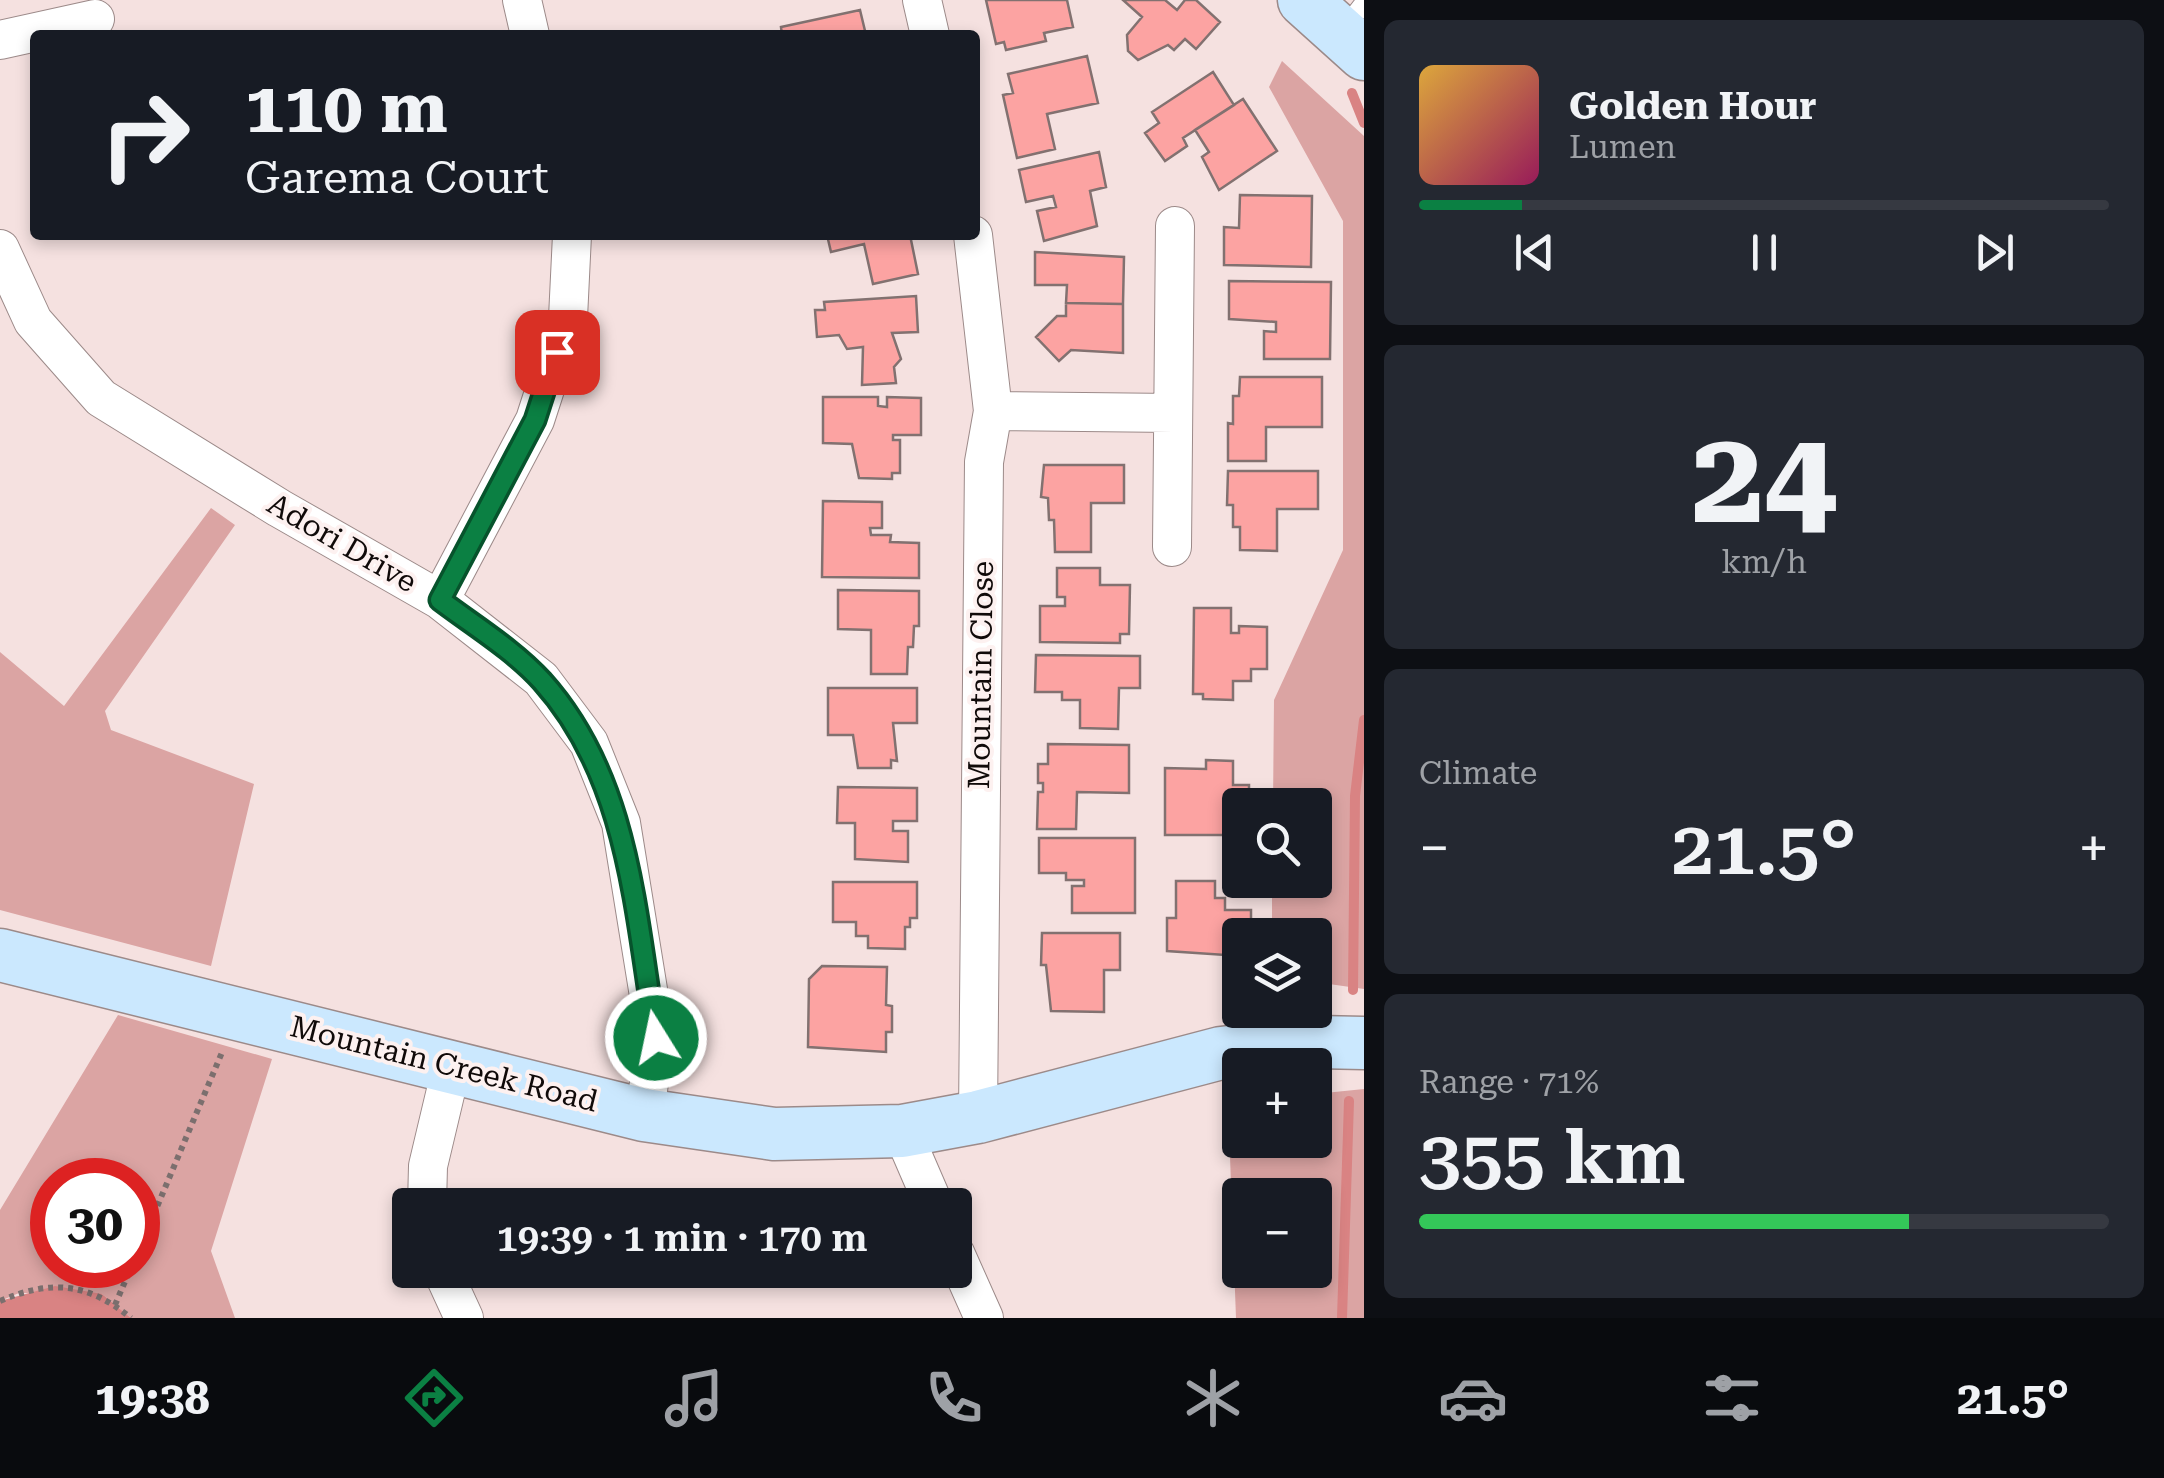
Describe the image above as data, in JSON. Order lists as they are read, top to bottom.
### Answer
{
  "streets": {
    "street": ["Adori Drive", "Mountain Close", "Mountain Creek Road"]
  },
  "crossings": [
    ["Adori Drive", "Mountain Creek Road"],
    ["Mountain Close", "Mountain Creek Road"]
  ],
  "page": {
    "turn": ["110 m", "Garema Court"],
    "song": ["Golden Hour", "Lumen"],
    "tile": [
      ["24", "km/h"],
      "Climate",
      ["Range · 71%", "355 km"]
    ],
    "map_buttons": ["+", "−"],
    "heat": ["−", "21.5°", "+"],
    "limit": "30",
    "trip": "19:39 · 1 min · 170 m",
    "tabs": ["19:38", "21.5°"]
  }
}
